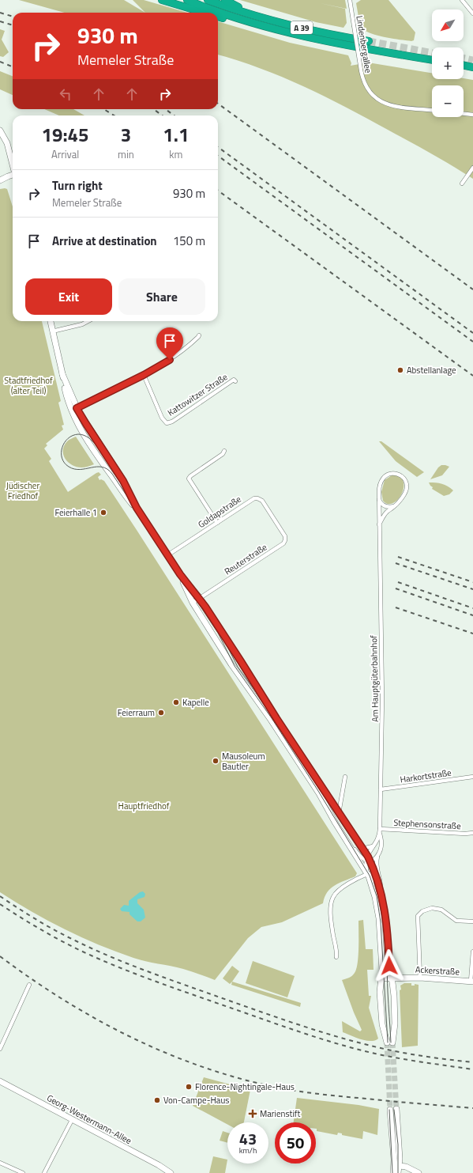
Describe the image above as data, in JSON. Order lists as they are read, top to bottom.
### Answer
{
  "streets": {
    "highway": ["A 39"],
    "main road": ["Ackerstraße", "Georg-Westermann-Allee"],
    "street": [
      "Lindenbergallee",
      "Kattowitzer Straße",
      "Goldapstraße",
      "Reuterstraße",
      "Am Hauptgüterbahnhof",
      "Harkortstraße",
      "Stephensonstraße"
    ]
  },
  "crossings": [
    ["Goldapstraße", "Reuterstraße"],
    ["Am Hauptgüterbahnhof", "Harkortstraße"],
    ["Am Hauptgüterbahnhof", "Stephensonstraße"]
  ],
  "parks": ["Stadtfriedhof (alter Teil)", "Jüdischer Friedhof", "Hauptfriedhof"],
  "places": {
    "other": [
      "Abstellanlage",
      "Feierhalle 1",
      "Kapelle",
      "Feierraum",
      "Mausoleum Bautler",
      "Florence-Nightingale-Haus",
      "Von-Campe-Haus"
    ],
    "health": ["Marienstift"]
  },
  "north": "bottom left",
  "page": {
    "map_buttons": ["+", "−"],
    "turn": ["930 m", "Memeler Straße"],
    "eta": [
      "19:45",
      "Arrival",
      "3",
      "min",
      "1.1",
      "km"
    ],
    "list": [
      {
        "name": "Turn right",
        "note": "Memeler Straße",
        "value": "930 m"
      },
      {
        "name": "Arrive at destination",
        "value": "150 m"
      }
    ],
    "buttons": ["Exit", "Share"],
    "speed": "43 km/h",
    "limit": "50"
  }
}
